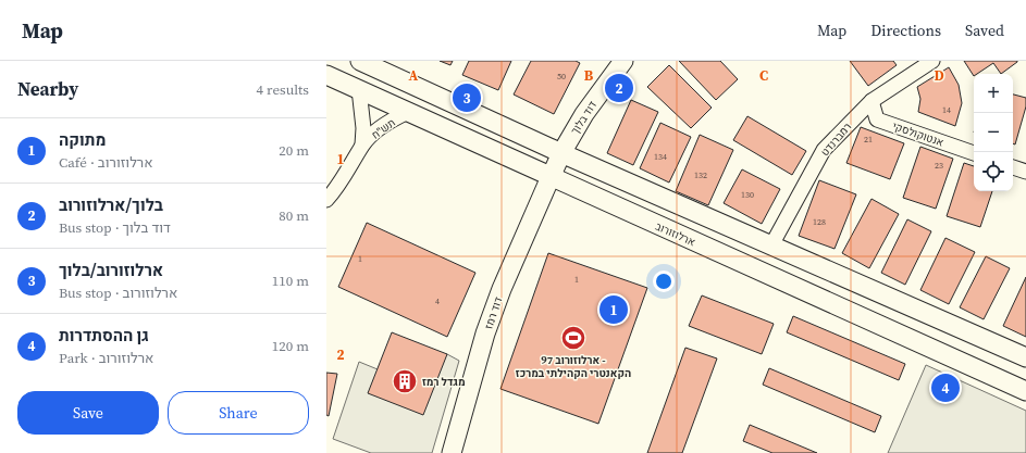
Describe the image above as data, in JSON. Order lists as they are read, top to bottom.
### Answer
{
  "streets": {
    "street": [
      "דוד בלוך",
      "תש\"ח",
      "אנטוקולסקי",
      "רמברנדט",
      "ארלוזורוב",
      "דוד רמז"
    ]
  },
  "crossings": [
    ["דוד בלוך", "ארלוזורוב"],
    ["דוד בלוך", "דוד רמז"],
    ["תש\"ח", "ארלוזורוב"],
    ["אנטוקולסקי", "רמברנדט"],
    ["ארלוזורוב", "דוד רמז"]
  ],
  "places": {
    "sports": ["ארלוזורוב 97 - הקאנטרי הקהילתי במרכז"],
    "building": ["מגדל רמז"]
  },
  "house_numbers": [
    "50",
    "14",
    "21",
    "134",
    "23",
    "132",
    "130",
    "128",
    "1",
    "1",
    "4"
  ],
  "page": {
    "header": "Map",
    "nav": ["Map", "Directions", "Saved"],
    "heading": ["Nearby", "4 results"],
    "pins": [
      "2",
      "3",
      "1",
      "4"
    ],
    "map_buttons": ["+", "−"],
    "list": [
      {
        "mark": "1",
        "name": "מתוקה",
        "note": "Café · ארלוזורוב",
        "value": "20 m"
      },
      {
        "mark": "2",
        "name": "בלוך/ארלוזורוב",
        "note": "Bus stop · דוד בלוך",
        "value": "80 m"
      },
      {
        "mark": "3",
        "name": "ארלוזורוב/בלוך",
        "note": "Bus stop · ארלוזורוב",
        "value": "110 m"
      },
      {
        "mark": "4",
        "name": "גן ההסתדרות",
        "note": "Park · ארלוזורוב",
        "value": "120 m"
      }
    ],
    "buttons": ["Save", "Share"]
  },
  "grid": {
    "columns": [
      "A",
      "B",
      "C",
      "D"
    ],
    "rows": ["1", "2"]
  }
}
